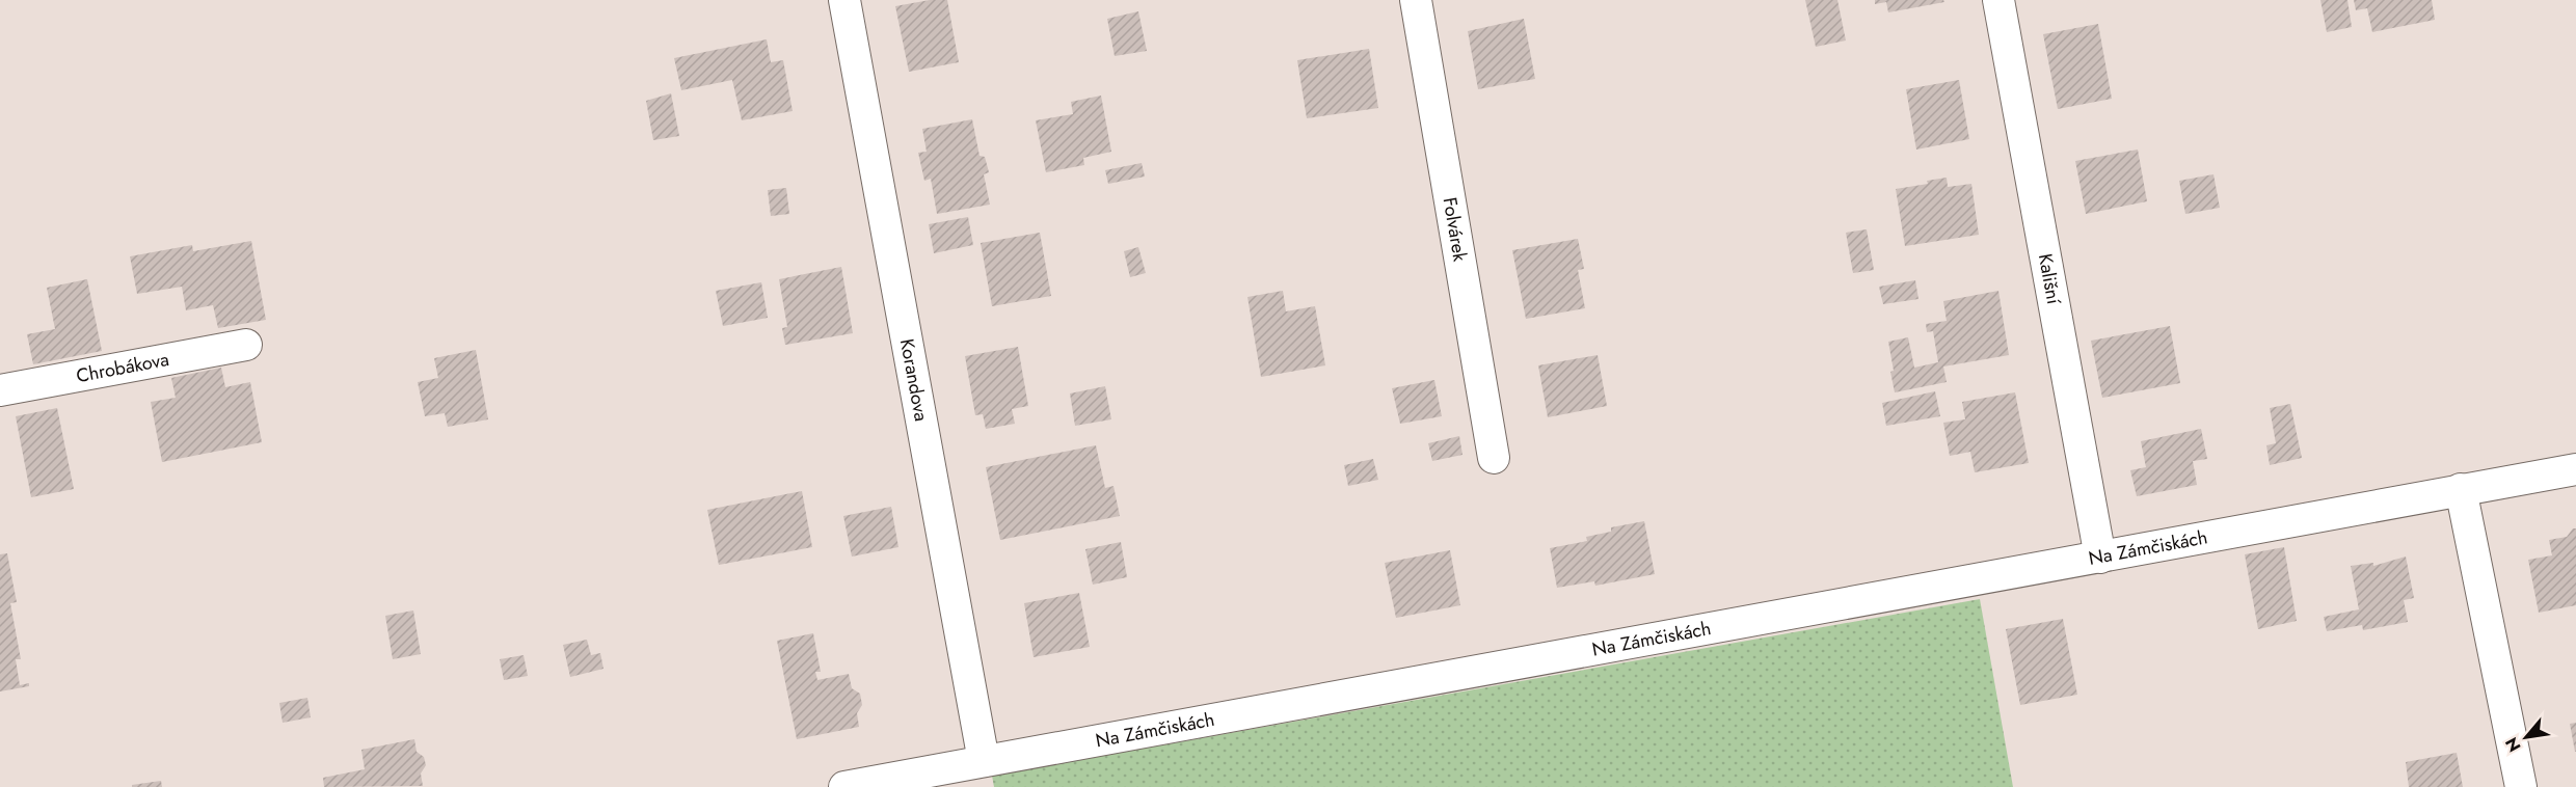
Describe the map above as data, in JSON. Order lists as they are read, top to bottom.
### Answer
{
  "streets": {
    "street": [
      "Folvárek",
      "Kališní",
      "Chrobákova",
      "Korandova",
      "Na Zámčiskách"
    ]
  },
  "crossings": [
    ["Kališní", "Na Zámčiskách"],
    ["Korandova", "Na Zámčiskách"]
  ],
  "north": "bottom left"
}
